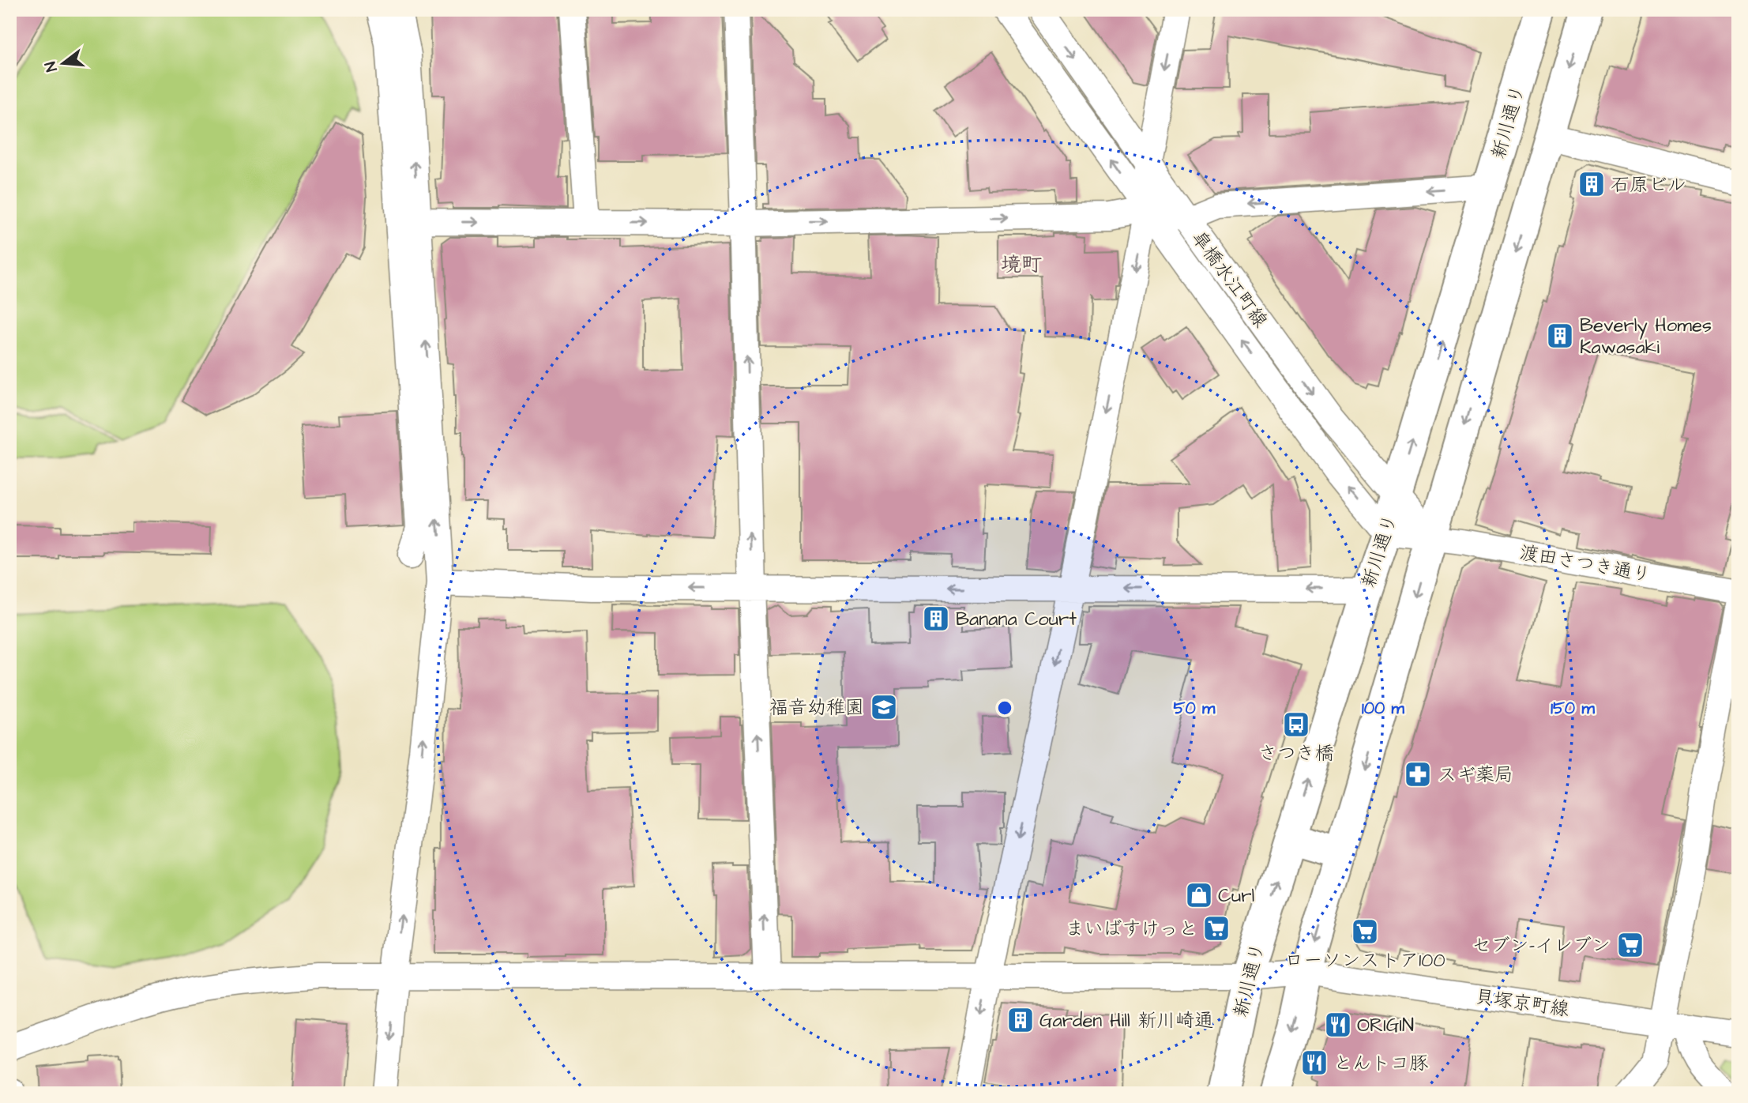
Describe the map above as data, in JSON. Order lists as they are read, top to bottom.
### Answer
{
  "streets": {
    "main road": ["新川通り"],
    "street": ["皐橋水江町線", "渡田さつき通り", "貝塚京町線"]
  },
  "crossings": [
    ["新川通り", "皐橋水江町線"],
    ["新川通り", "渡田さつき通り"],
    ["新川通り", "貝塚京町線"],
    ["皐橋水江町線", "渡田さつき通り"]
  ],
  "districts": ["境町"],
  "places": {
    "building": [
      "石原ビル",
      "Beverly Homes Kawasaki",
      "Banana Court",
      "Garden Hill 新川崎通"
    ],
    "school or university": ["福音幼稚園"],
    "bus stop": ["さつき橋"],
    "pharmacy": ["スギ薬局"],
    "shop": ["Curl"],
    "supermarket": ["まいばすけっと", "ローソンストア100", "セブン-イレブン"],
    "restaurant": ["ORIGIN", "とんトコ豚"]
  },
  "north": "left",
  "rings": ["50 m", "100 m", "150 m"]
}
